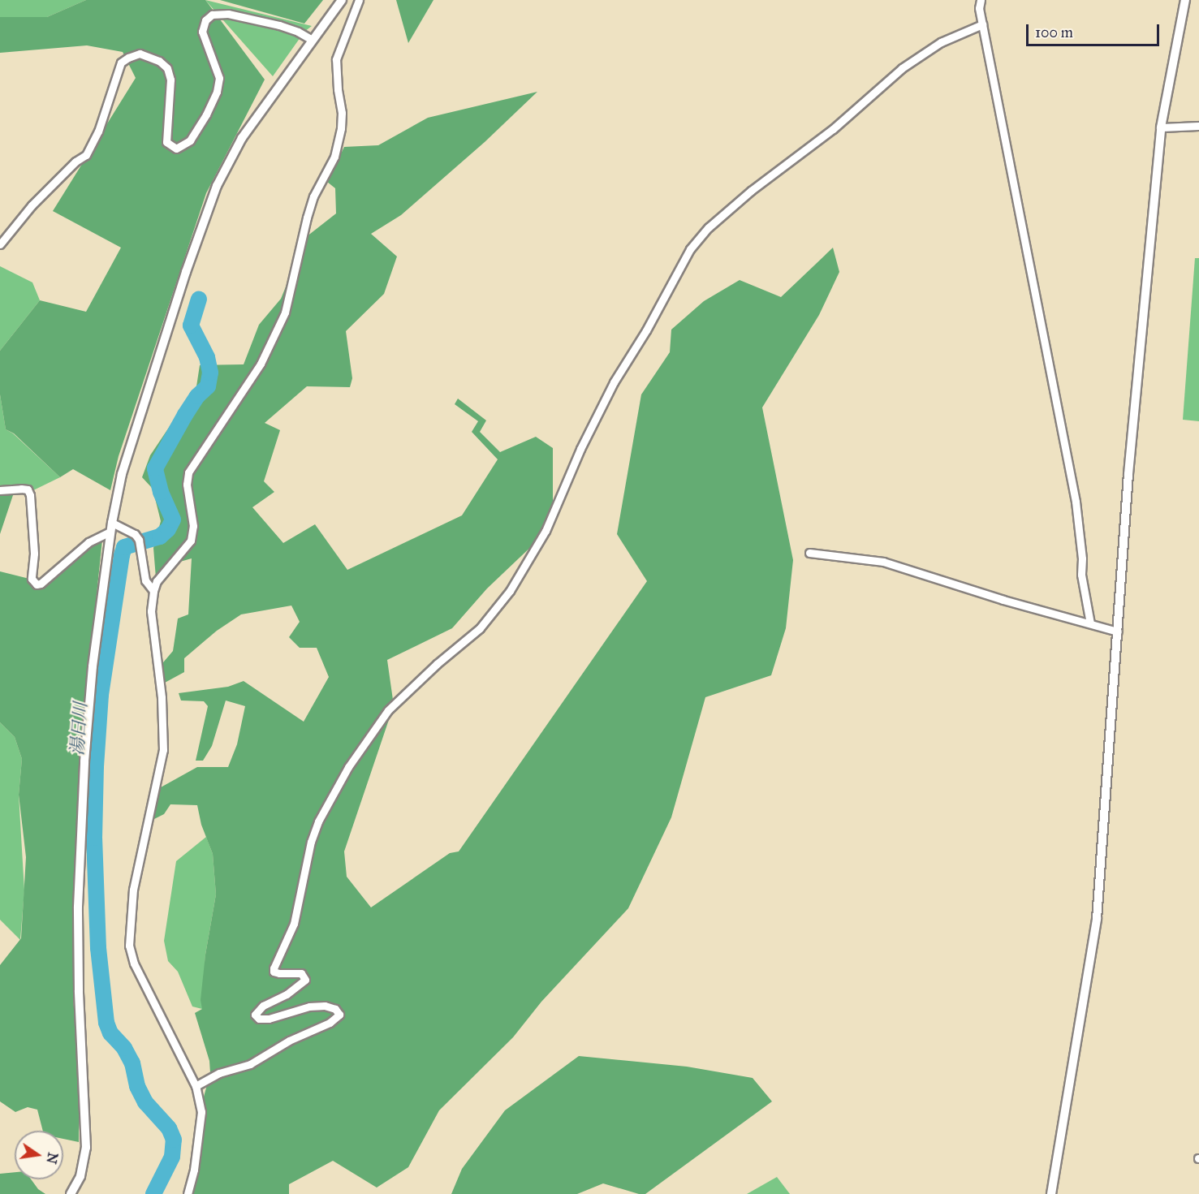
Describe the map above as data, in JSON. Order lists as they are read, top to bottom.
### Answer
{
  "water": ["湯日川"],
  "scale_bar": "100 m",
  "north": "right"
}
